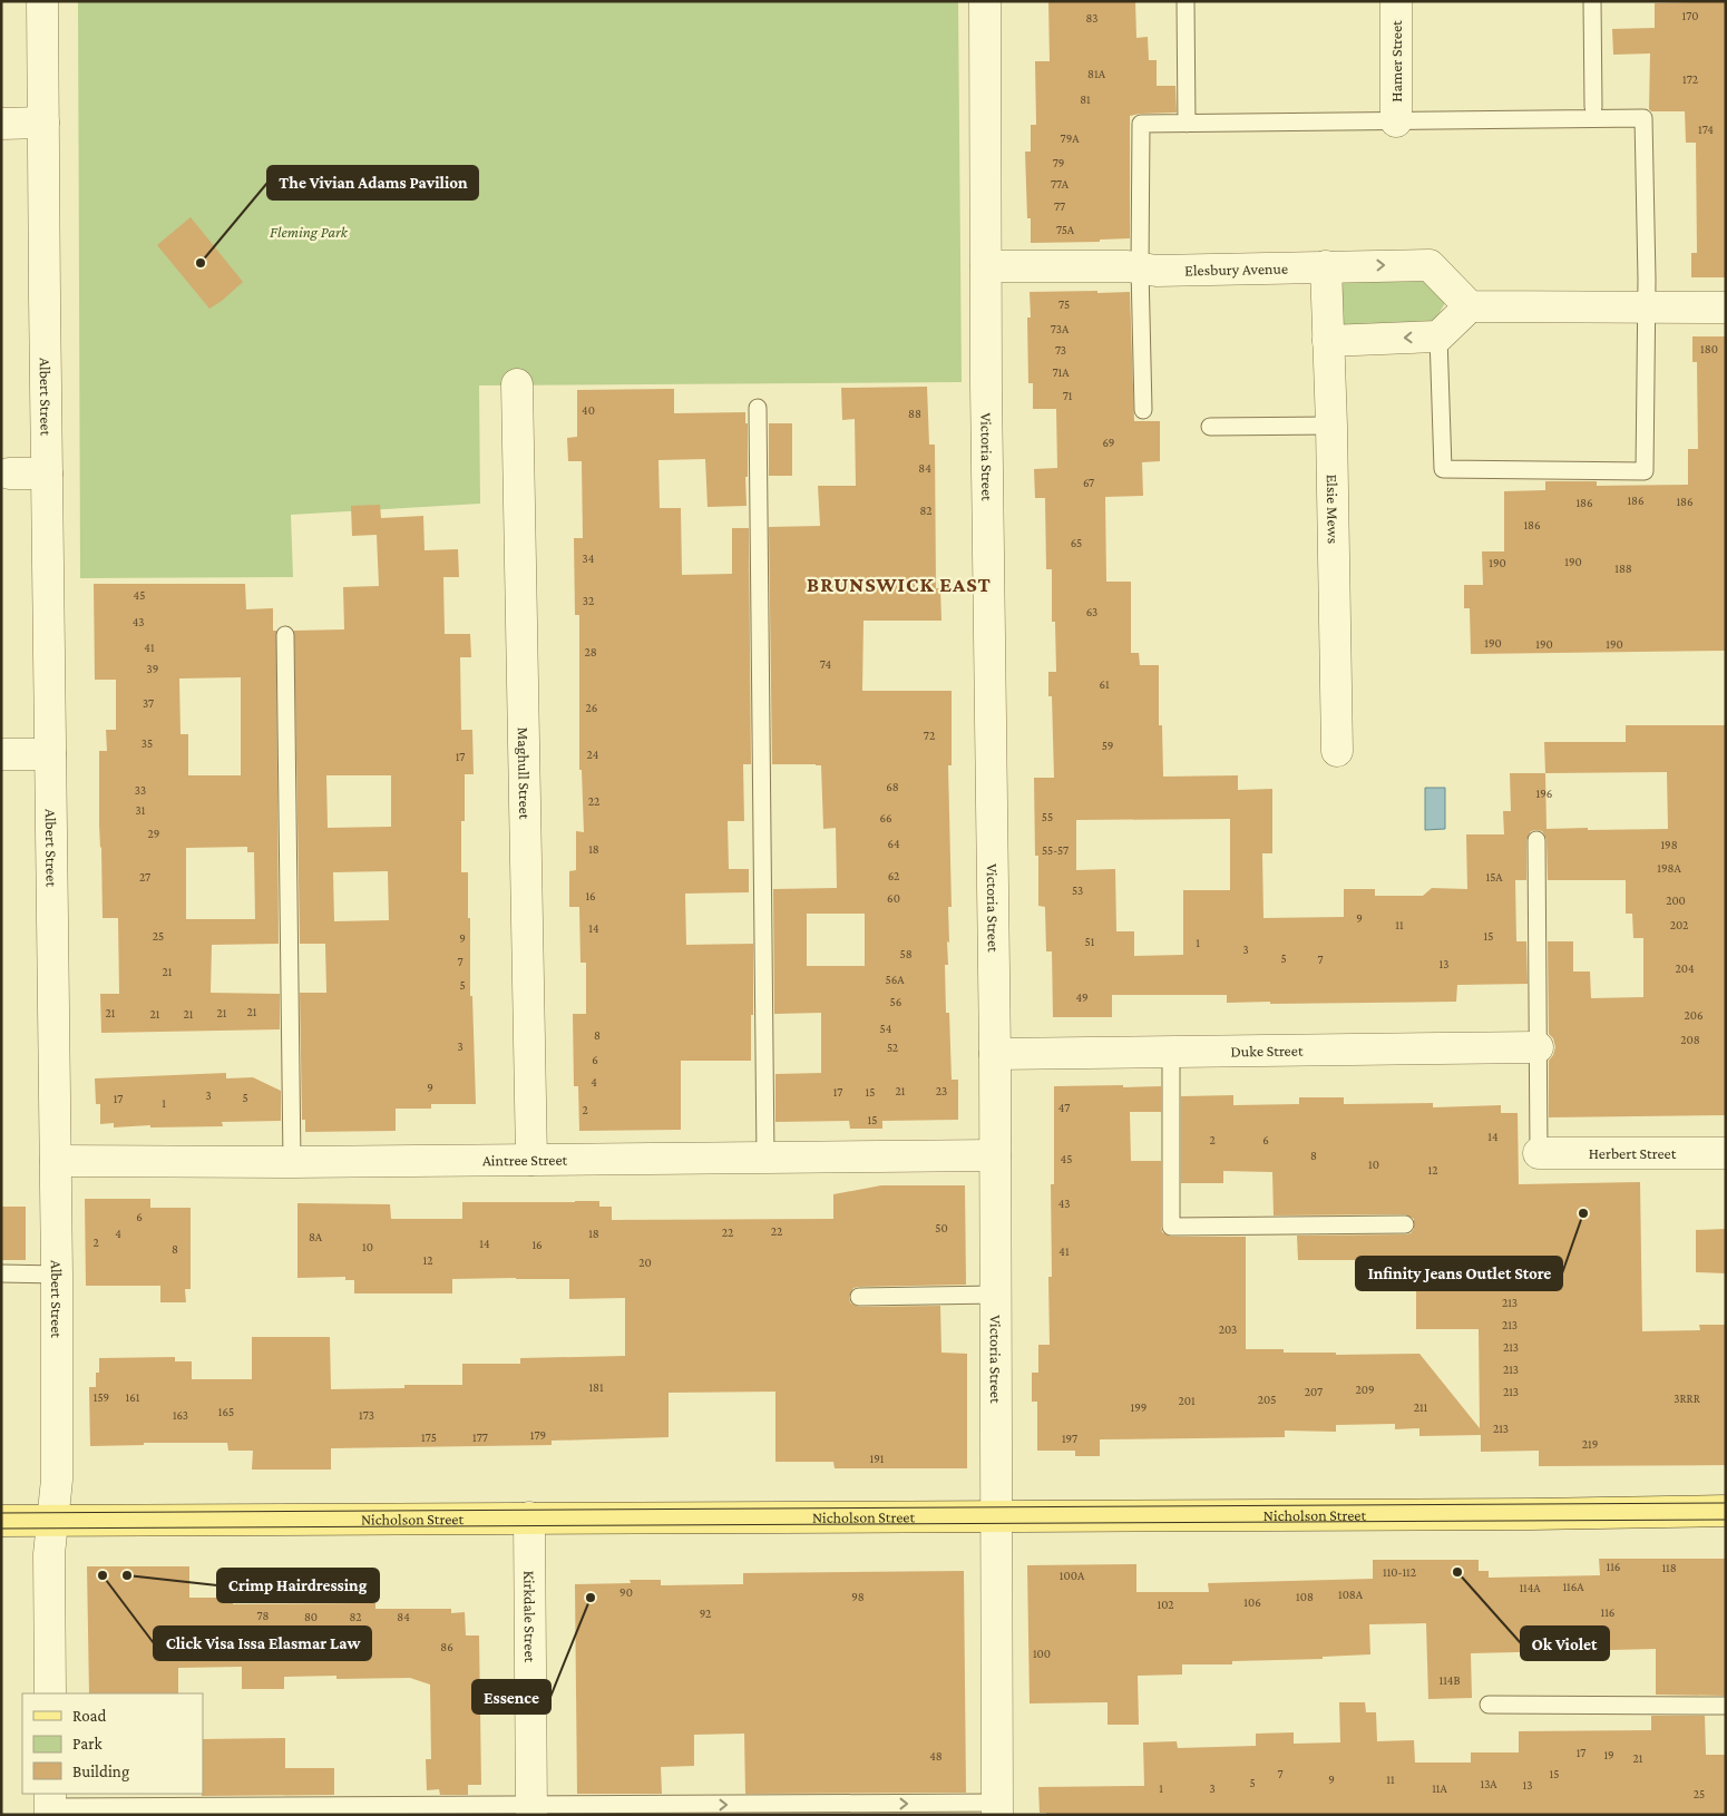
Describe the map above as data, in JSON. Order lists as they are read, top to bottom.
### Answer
{
  "streets": {
    "main road": ["Nicholson Street"],
    "street": [
      "Hamer Street",
      "Elesbury Avenue",
      "Albert Street",
      "Victoria Street",
      "Elsie Mews",
      "Maghull Street",
      "Duke Street",
      "Herbert Street",
      "Aintree Street",
      "Kirkdale Street"
    ]
  },
  "crossings": [
    ["Elesbury Avenue", "Victoria Street"],
    ["Elesbury Avenue", "Elsie Mews"],
    ["Albert Street", "Aintree Street"],
    ["Albert Street", "Nicholson Street"],
    ["Victoria Street", "Duke Street"],
    ["Victoria Street", "Aintree Street"],
    ["Victoria Street", "Nicholson Street"],
    ["Maghull Street", "Aintree Street"],
    ["Nicholson Street", "Kirkdale Street"]
  ],
  "districts": ["BRUNSWICK EAST"],
  "parks": ["Fleming Park"],
  "places": [
    "The Vivian Adams Pavilion",
    "Infinity Jeans Outlet Store",
    "Ok Violet",
    "Click Visa Issa Elasmar Law",
    "Crimp Hairdressing",
    "Essence"
  ],
  "house_numbers": [
    "170",
    "83",
    "81A",
    "172",
    "81",
    "174",
    "79A",
    "79",
    "77A",
    "77",
    "75A",
    "75",
    "73A",
    "180",
    "73",
    "71A",
    "71",
    "40",
    "88",
    "69",
    "84",
    "67",
    "186",
    "186",
    "186",
    "82",
    "186",
    "65",
    "34",
    "190",
    "190",
    "188",
    "45",
    "32",
    "63",
    "43",
    "190",
    "190",
    "190",
    "41",
    "28",
    "74",
    "39",
    "61",
    "37",
    "26",
    "72",
    "35",
    "59",
    "24",
    "17",
    "68",
    "33",
    "196",
    "22",
    "31",
    "55",
    "66",
    "29",
    "64",
    "198",
    "18",
    "55-57",
    "198A",
    "62",
    "27",
    "15A",
    "53",
    "16",
    "60",
    "200",
    "9",
    "11",
    "202",
    "14",
    "25",
    "15",
    "9",
    "51",
    "1",
    "3",
    "58",
    "5",
    "7",
    "7",
    "13",
    "204",
    "21",
    "56A",
    "5",
    "49",
    "56",
    "21",
    "21",
    "21",
    "21",
    "21",
    "206",
    "54",
    "8",
    "208",
    "3",
    "52",
    "6",
    "4",
    "9",
    "21",
    "23",
    "17",
    "15",
    "3",
    "5",
    "17",
    "1",
    "47",
    "2",
    "15",
    "14",
    "2",
    "6",
    "8",
    "45",
    "10",
    "12",
    "43",
    "6",
    "50",
    "22",
    "22",
    "4",
    "18",
    "8A",
    "2",
    "14",
    "16",
    "10",
    "8",
    "41",
    "12",
    "20",
    "213",
    "213",
    "203",
    "213",
    "213",
    "181",
    "209",
    "207",
    "213",
    "159",
    "161",
    "3RRR",
    "205",
    "201",
    "199",
    "211",
    "165",
    "163",
    "173",
    "213",
    "179",
    "175",
    "177",
    "197",
    "219",
    "191",
    "116",
    "118",
    "110-112",
    "100A",
    "116A",
    "114A",
    "90",
    "108A",
    "98",
    "108",
    "106",
    "102",
    "116",
    "92",
    "78",
    "80",
    "82",
    "84",
    "86",
    "100",
    "114B",
    "17",
    "19",
    "48",
    "21",
    "7",
    "15",
    "9",
    "11",
    "5",
    "13A",
    "13",
    "1",
    "3",
    "11A",
    "25"
  ],
  "legend": ["Road", "Park", "Building"]
}
